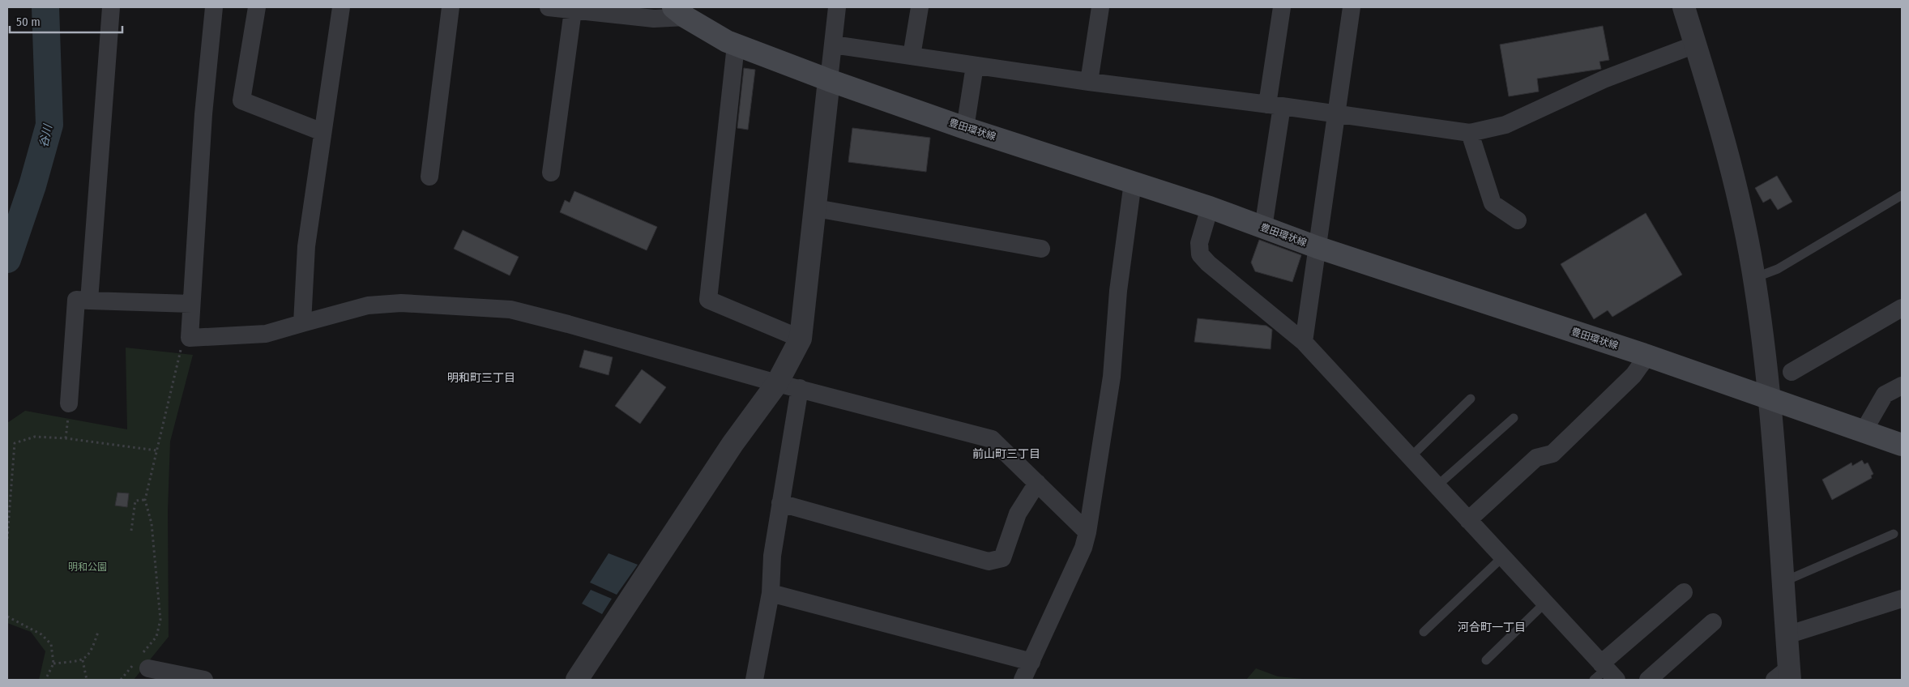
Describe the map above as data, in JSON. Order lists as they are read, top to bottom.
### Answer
{
  "streets": {
    "main road": ["豊田環状線"]
  },
  "districts": ["明和町三丁目", "前山町三丁目", "河合町一丁目"],
  "water": ["谷川"],
  "parks": ["明和公園"],
  "scale_bar": "50 m"
}
